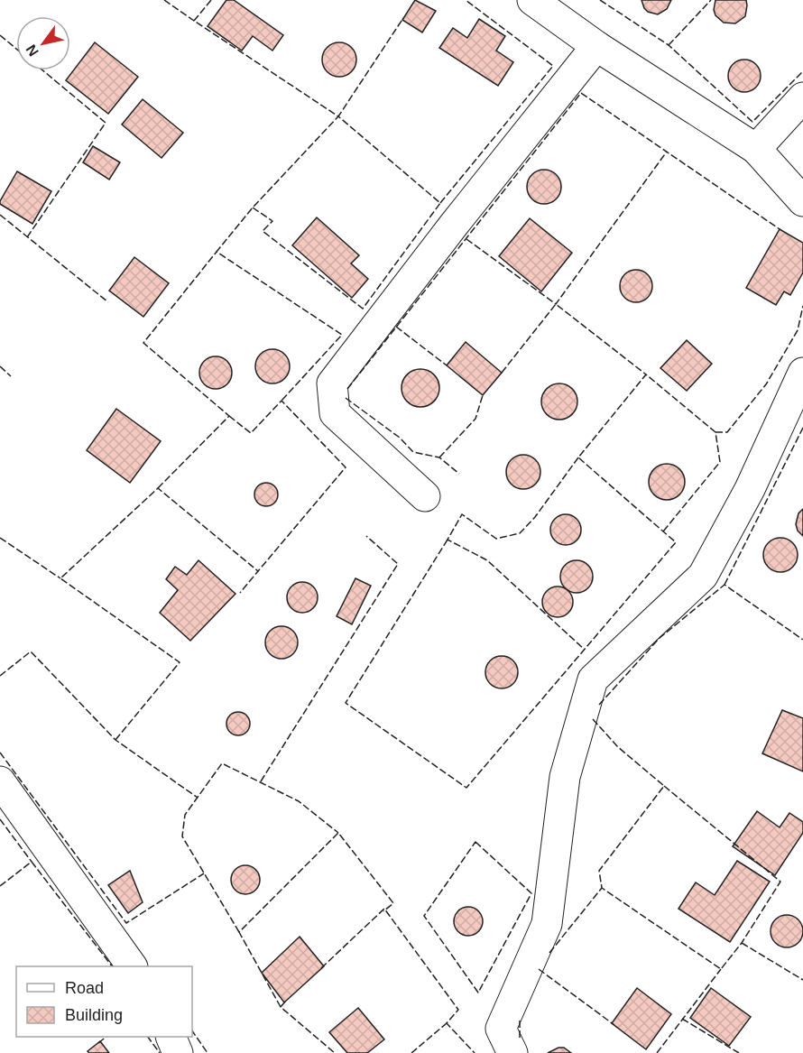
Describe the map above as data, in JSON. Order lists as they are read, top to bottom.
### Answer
{
  "legend": ["Road", "Building"],
  "north": "bottom left"
}
